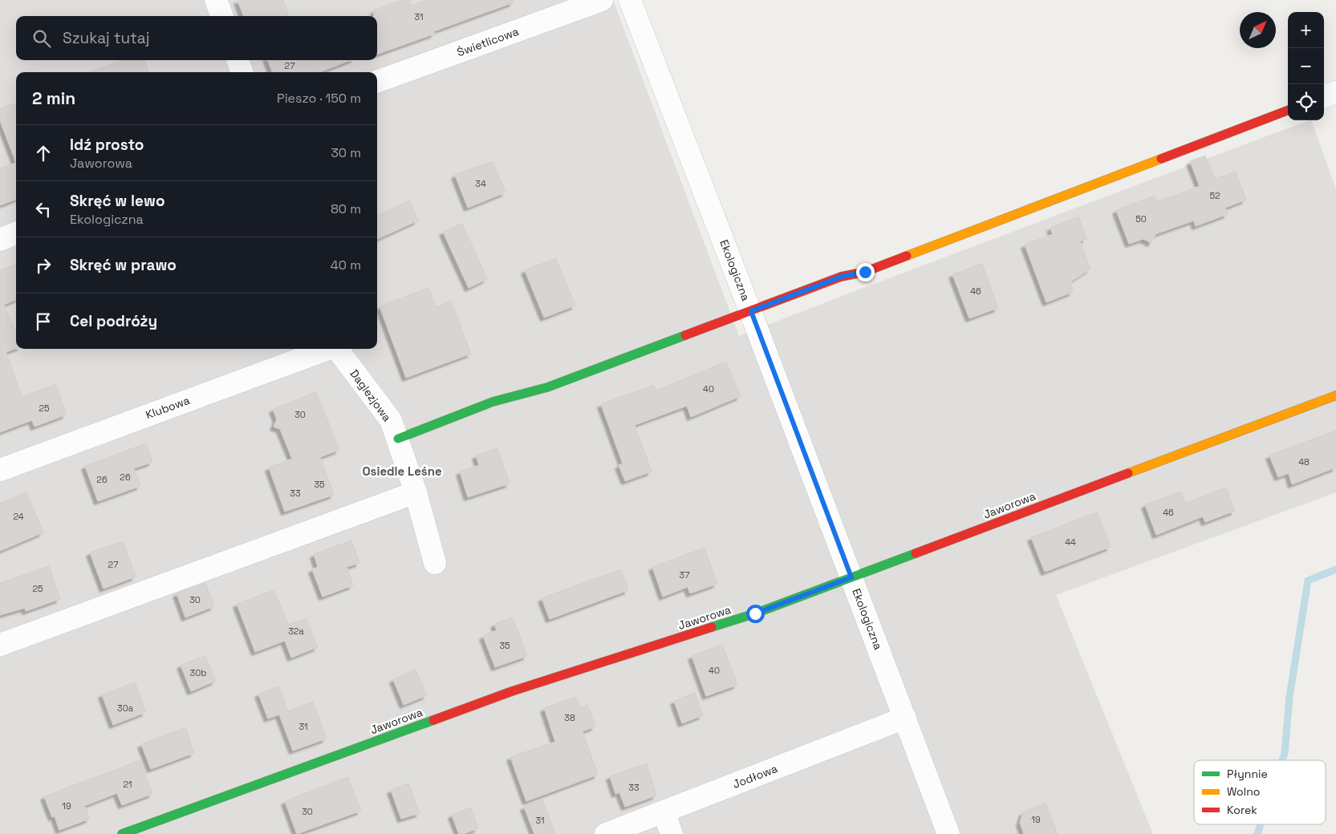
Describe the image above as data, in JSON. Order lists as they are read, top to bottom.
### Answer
{
  "streets": {
    "street": [
      "Świetlicowa",
      "Ekologiczna",
      "Daglezjowa",
      "Klubowa",
      "Jaworowa",
      "Jodłowa"
    ]
  },
  "crossings": [
    ["Ekologiczna", "Jaworowa"],
    ["Ekologiczna", "Jodłowa"]
  ],
  "districts": ["Osiedle Leśne"],
  "house_numbers": [
    "31",
    "27",
    "34",
    "52",
    "50",
    "46",
    "40",
    "25",
    "30",
    "48",
    "26",
    "26",
    "35",
    "33",
    "46",
    "24",
    "44",
    "27",
    "37",
    "25",
    "30",
    "32a",
    "35",
    "40",
    "30b",
    "30a",
    "38",
    "31",
    "21",
    "33",
    "19",
    "30",
    "19",
    "31"
  ],
  "legend": ["Płynnie", "Wolno", "Korek"],
  "north": "top right",
  "page": {
    "map_buttons": ["+", "−"],
    "search": "Szukaj tutaj",
    "heading": ["2 min", "Pieszo · 150 m"],
    "list": [
      ["Idź prosto", "Jaworowa", "30 m"],
      ["Skręć w lewo", "Ekologiczna", "80 m"],
      ["Skręć w prawo", "40 m"],
      "Cel podróży"
    ]
  }
}
